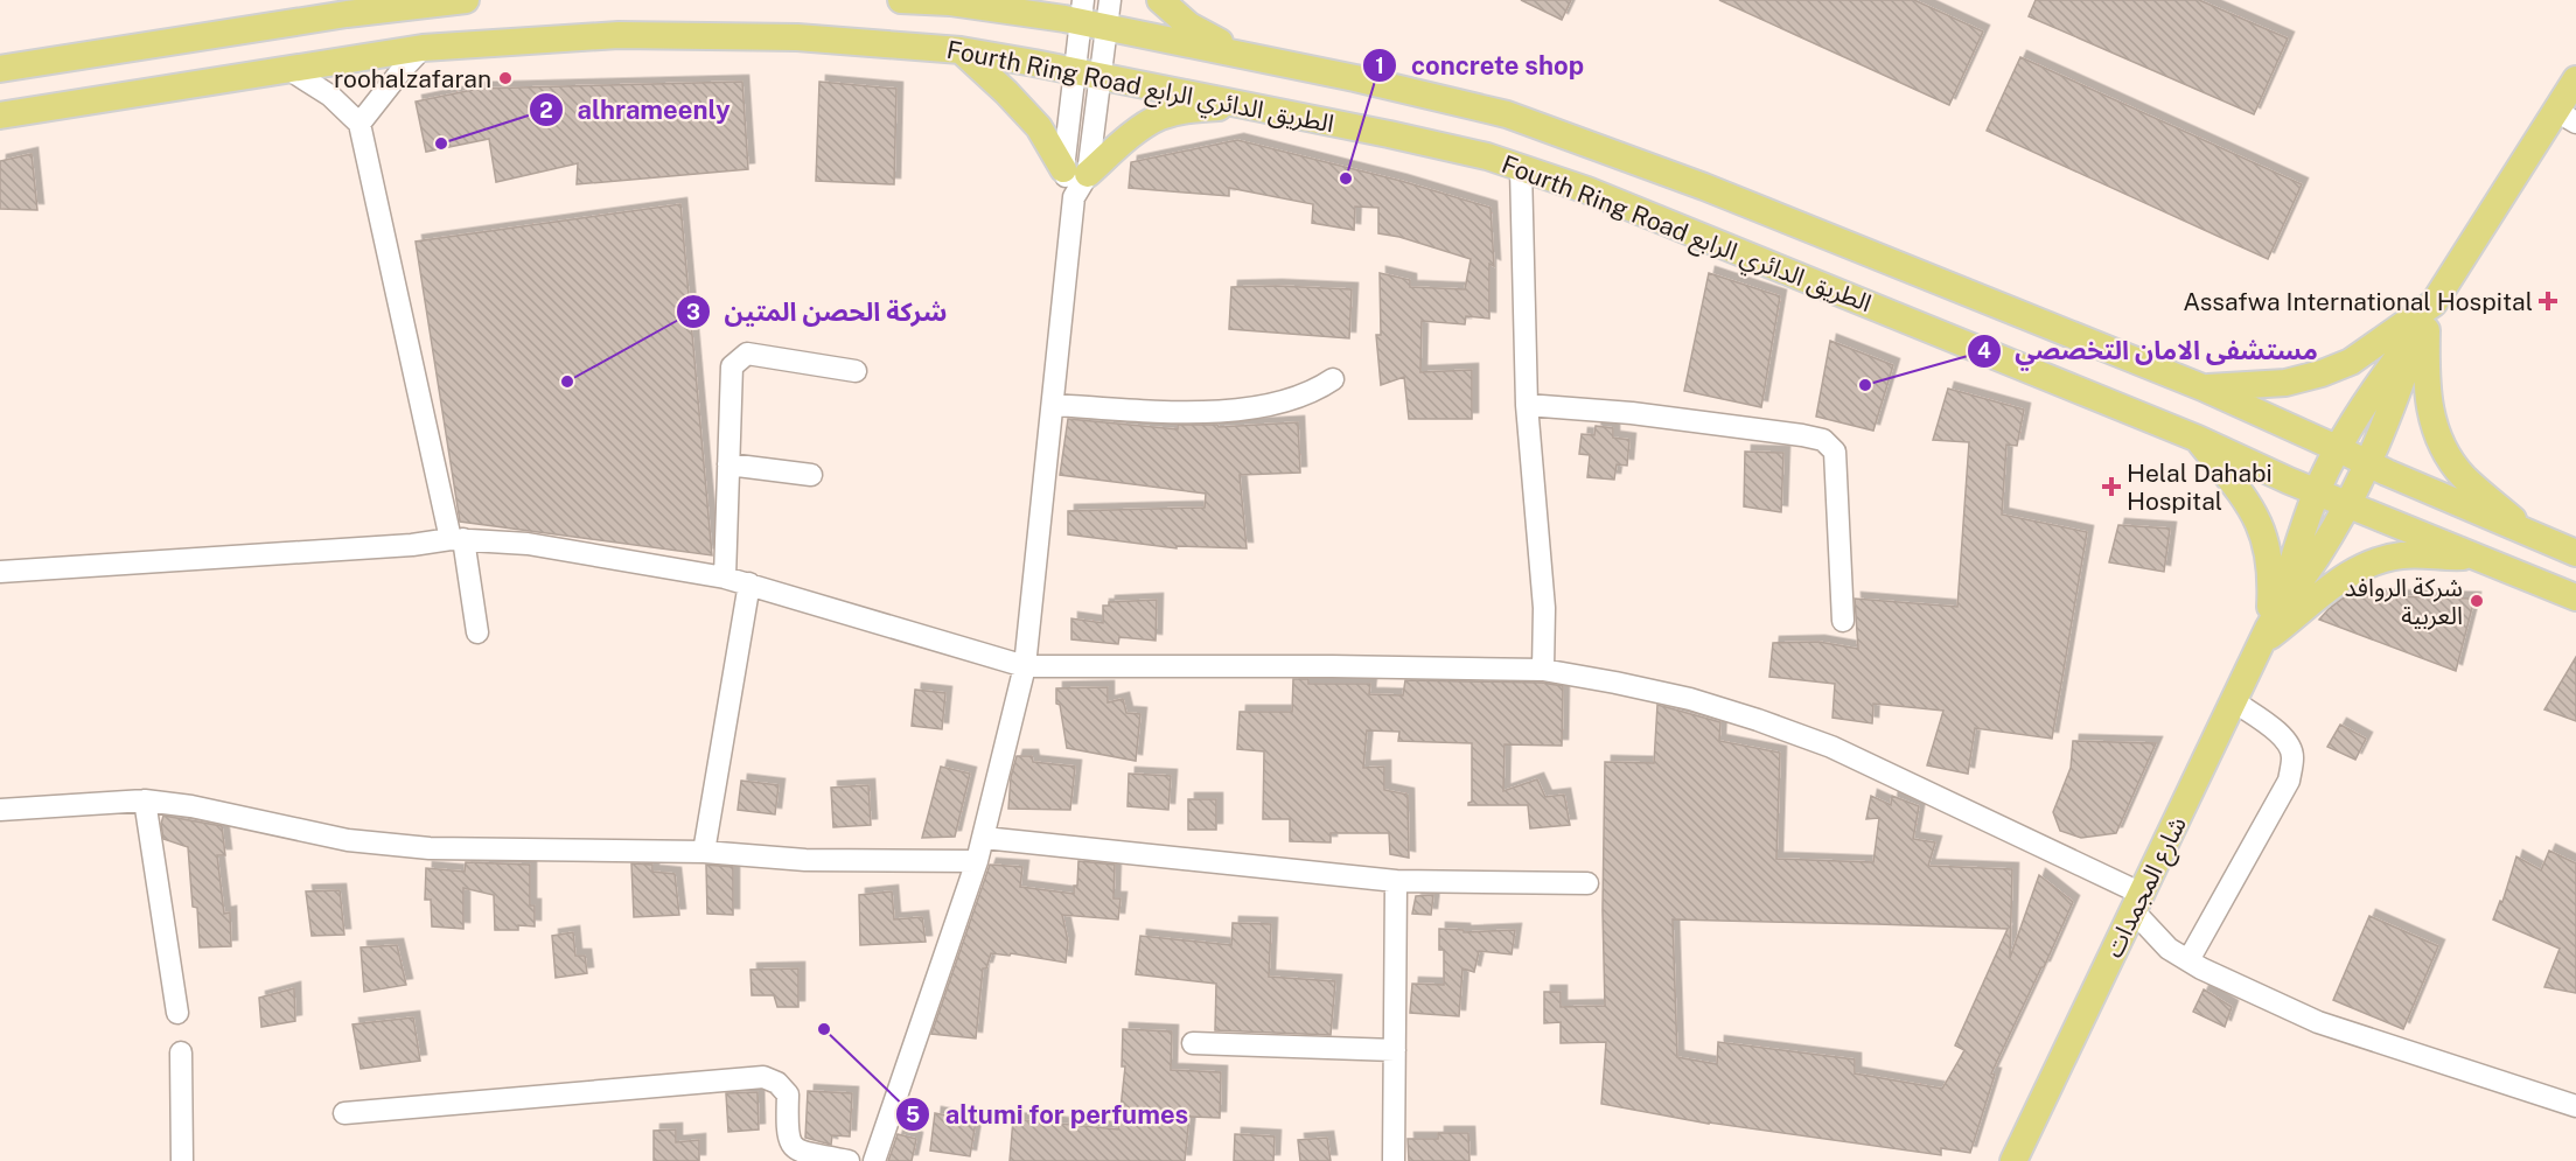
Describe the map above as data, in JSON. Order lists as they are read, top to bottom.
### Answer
{
  "streets": {
    "main road": ["Fourth Ring Road الطريق الدائري الرابع", "شارع المجمدات"]
  },
  "crossings": [
    ["Fourth Ring Road الطريق الدائري الرابع", "شارع المجمدات"]
  ],
  "places": {
    "other": [
      "roohalzafaran",
      "alhrameenly",
      "concrete shop",
      "شركة الحصن المتين",
      "مستشفى الامان التخصصي",
      "شركة الروافد العربية",
      "altumi for perfumes"
    ],
    "health": ["Assafwa International Hospital", "Helal Dahabi Hospital"]
  }
}
